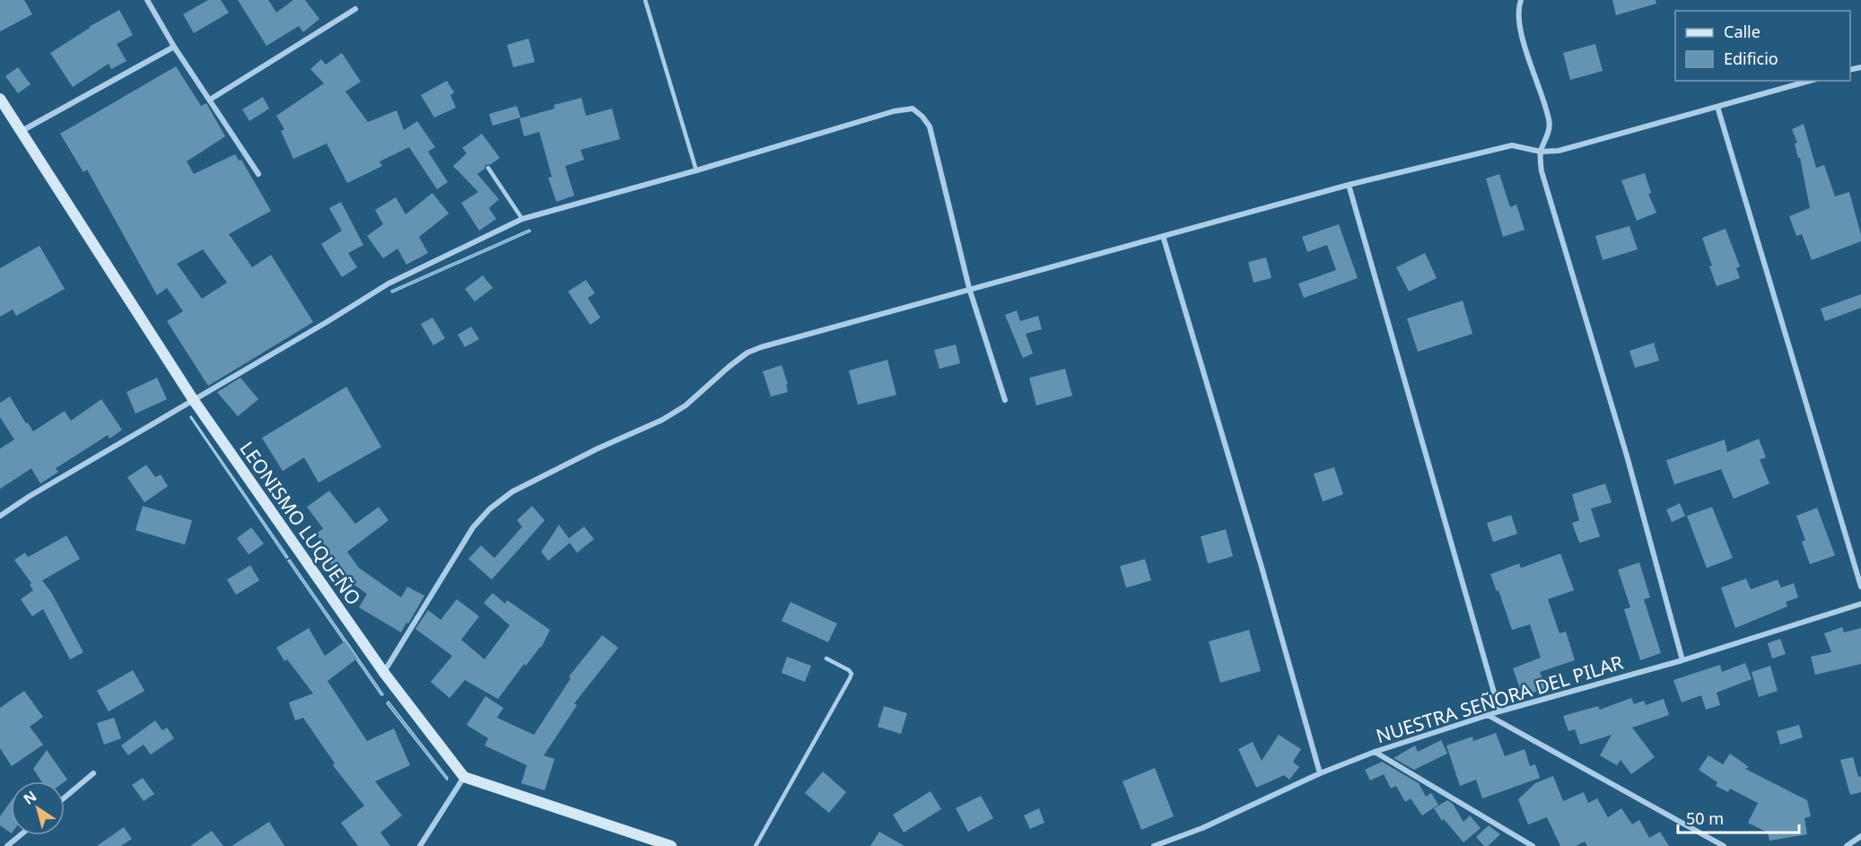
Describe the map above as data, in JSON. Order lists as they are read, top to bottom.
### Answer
{
  "streets": {
    "street": ["LEONISMO LUQUEÑO", "NUESTRA SEÑORA DEL PILAR"]
  },
  "legend": ["Calle", "Edificio"],
  "scale_bar": "50 m",
  "north": "top left"
}
